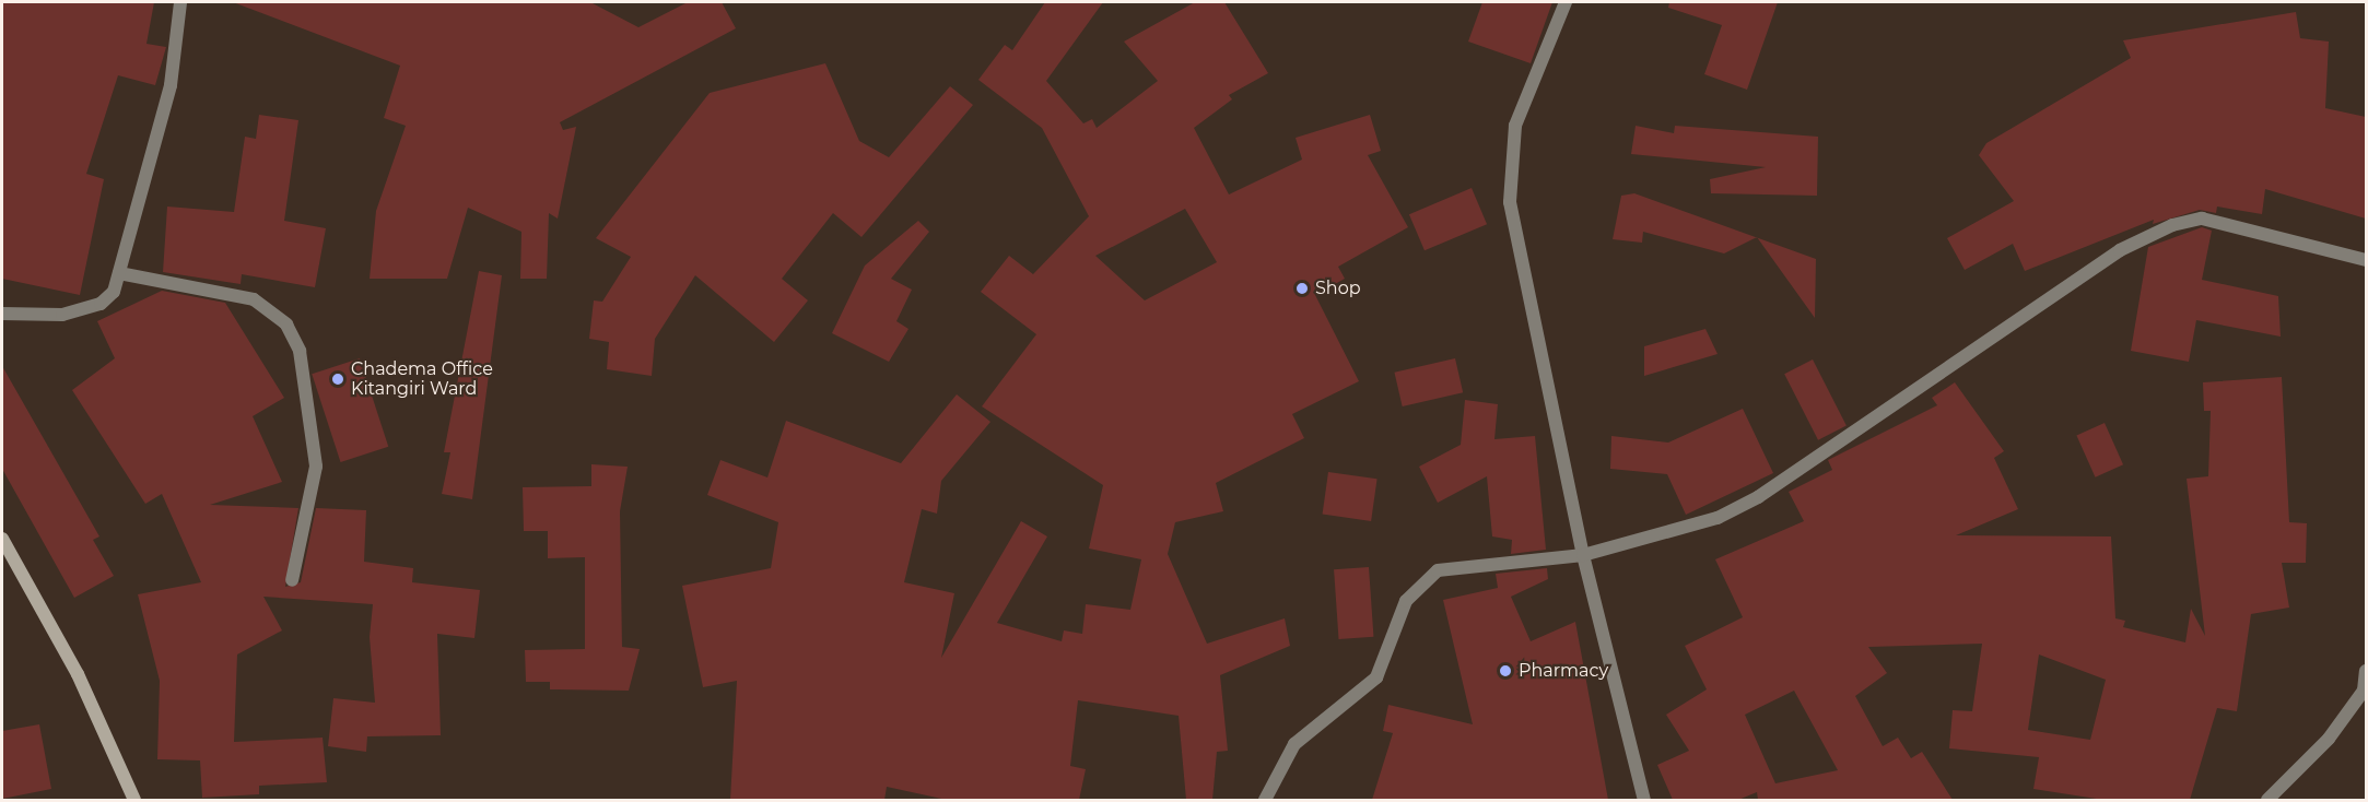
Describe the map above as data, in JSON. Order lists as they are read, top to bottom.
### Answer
{
  "places": ["Shop", "Chadema Office Kitangiri Ward", "Pharmacy"]
}
